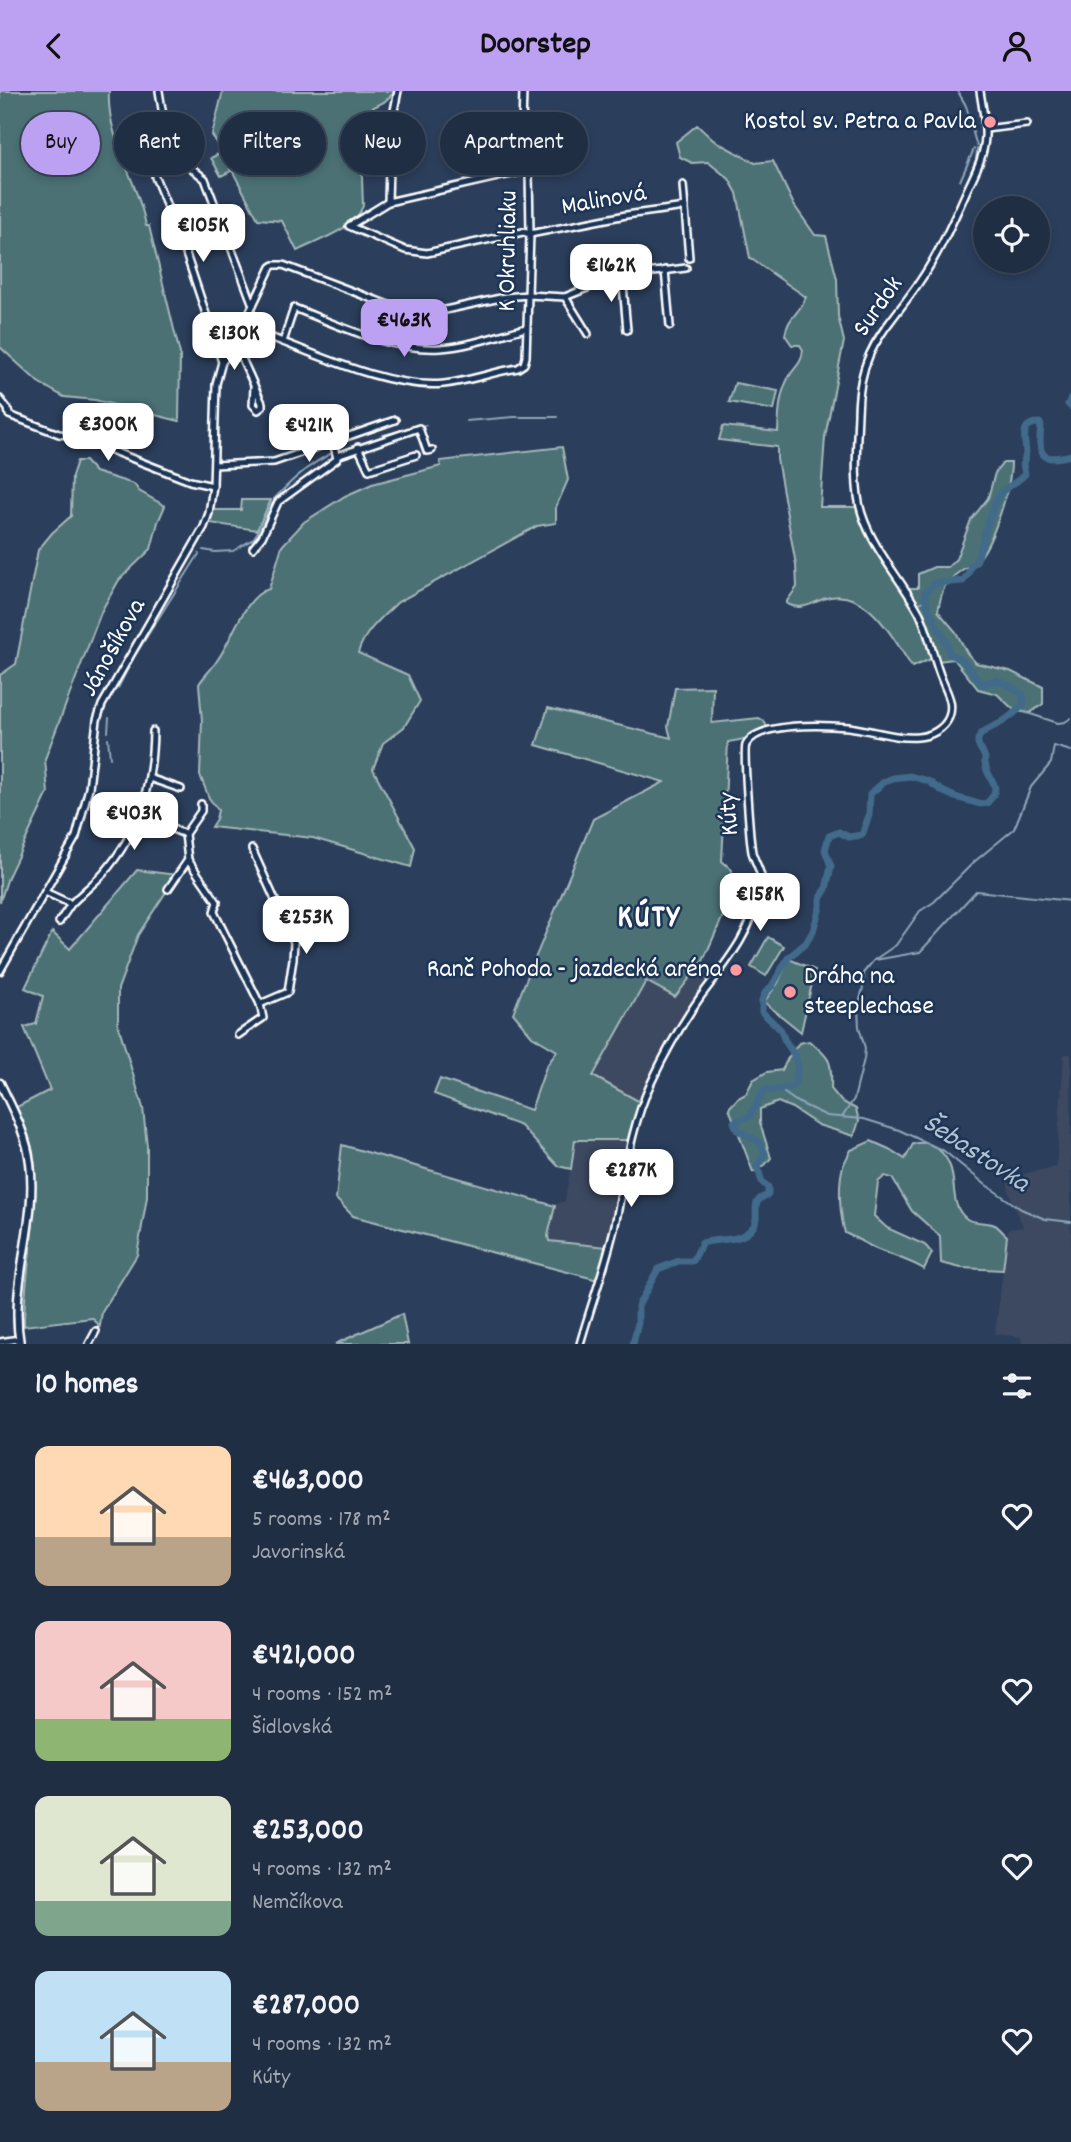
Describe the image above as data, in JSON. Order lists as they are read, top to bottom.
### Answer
{
  "streets": {
    "street": [
      "Malinová",
      "K Okruhliaku",
      "Surdok",
      "Jánošíkova",
      "Kúty"
    ]
  },
  "crossings": [
    ["Malinová", "K Okruhliaku"],
    ["Surdok", "Kúty"]
  ],
  "districts": ["KÚTY"],
  "water": ["Šebastovka"],
  "places": ["Kostol sv. Petra a Pavla", "Ranč Pohoda - jazdecká aréna", "Dráha na steeplechase"],
  "page": {
    "header": "Doorstep",
    "chip": [
      "Buy",
      "Rent",
      "Filters",
      "New",
      "Apartment"
    ],
    "price": [
      "€105K",
      "€162K",
      "€463K",
      "€130K",
      "€300K",
      "€421K",
      "€403K",
      "€158K",
      "€253K",
      "€287K"
    ],
    "heading": "10 homes",
    "list": [
      {
        "name": "€463,000",
        "note": "5 rooms · 178 m² · Javorinská"
      },
      {
        "name": "€421,000",
        "note": "4 rooms · 152 m² · Šidlovská"
      },
      {
        "name": "€253,000",
        "note": "4 rooms · 132 m² · Nemčíkova"
      },
      {
        "name": "€287,000",
        "note": "4 rooms · 132 m² · Kúty"
      }
    ]
  }
}
